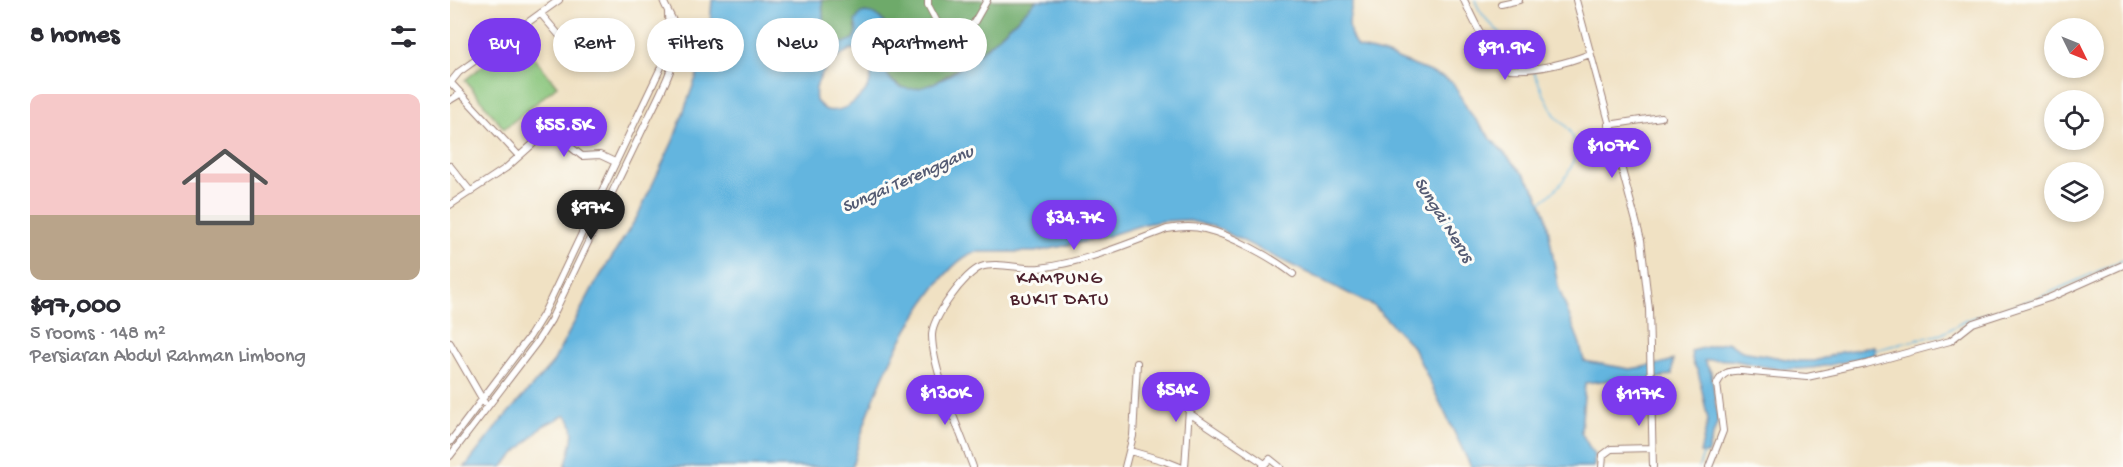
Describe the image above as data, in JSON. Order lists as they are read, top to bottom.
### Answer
{
  "districts": ["KAMPUNG BUKIT DATU"],
  "water": ["Sungai Terengganu", "Sungai Nerus"],
  "north": "bottom right",
  "page": {
    "heading": "8 homes",
    "chip": [
      "Buy",
      "Rent",
      "Filters",
      "New",
      "Apartment"
    ],
    "price": [
      "$91.9K",
      "$55.5K",
      "$107K",
      "$97K",
      "$34.7K",
      "$54K",
      "$130K",
      "$117K"
    ],
    "list": [
      {
        "name": "$97,000",
        "note": "5 rooms · 148 m² · Persiaran Abdul Rahman Limbong"
      }
    ]
  }
}
